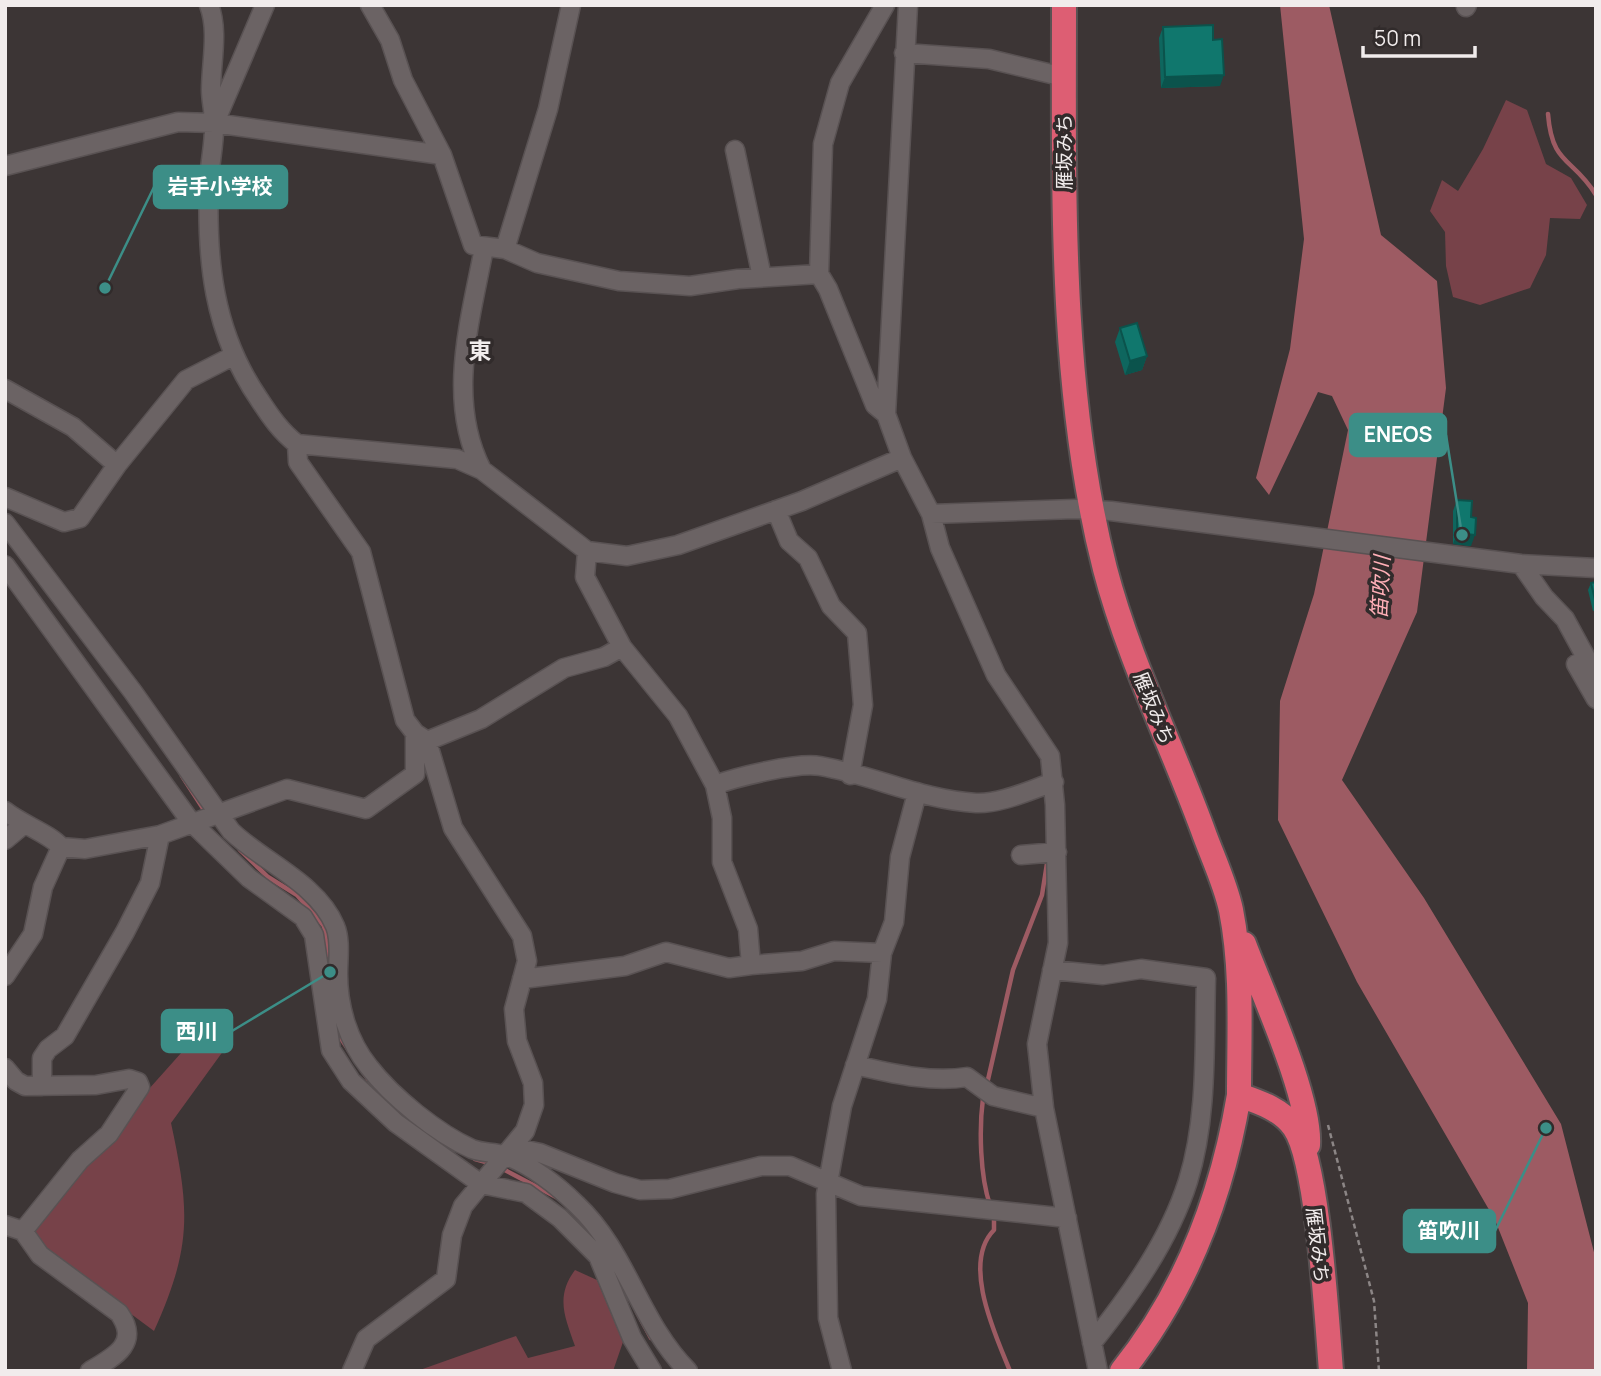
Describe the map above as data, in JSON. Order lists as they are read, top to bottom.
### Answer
{
  "streets": {
    "highway": ["雁坂みち"]
  },
  "districts": ["東"],
  "water": ["笛吹川"],
  "places": [
    "岩手小学校",
    "ENEOS",
    "西川",
    "笛吹川"
  ],
  "scale_bar": "50 m"
}
